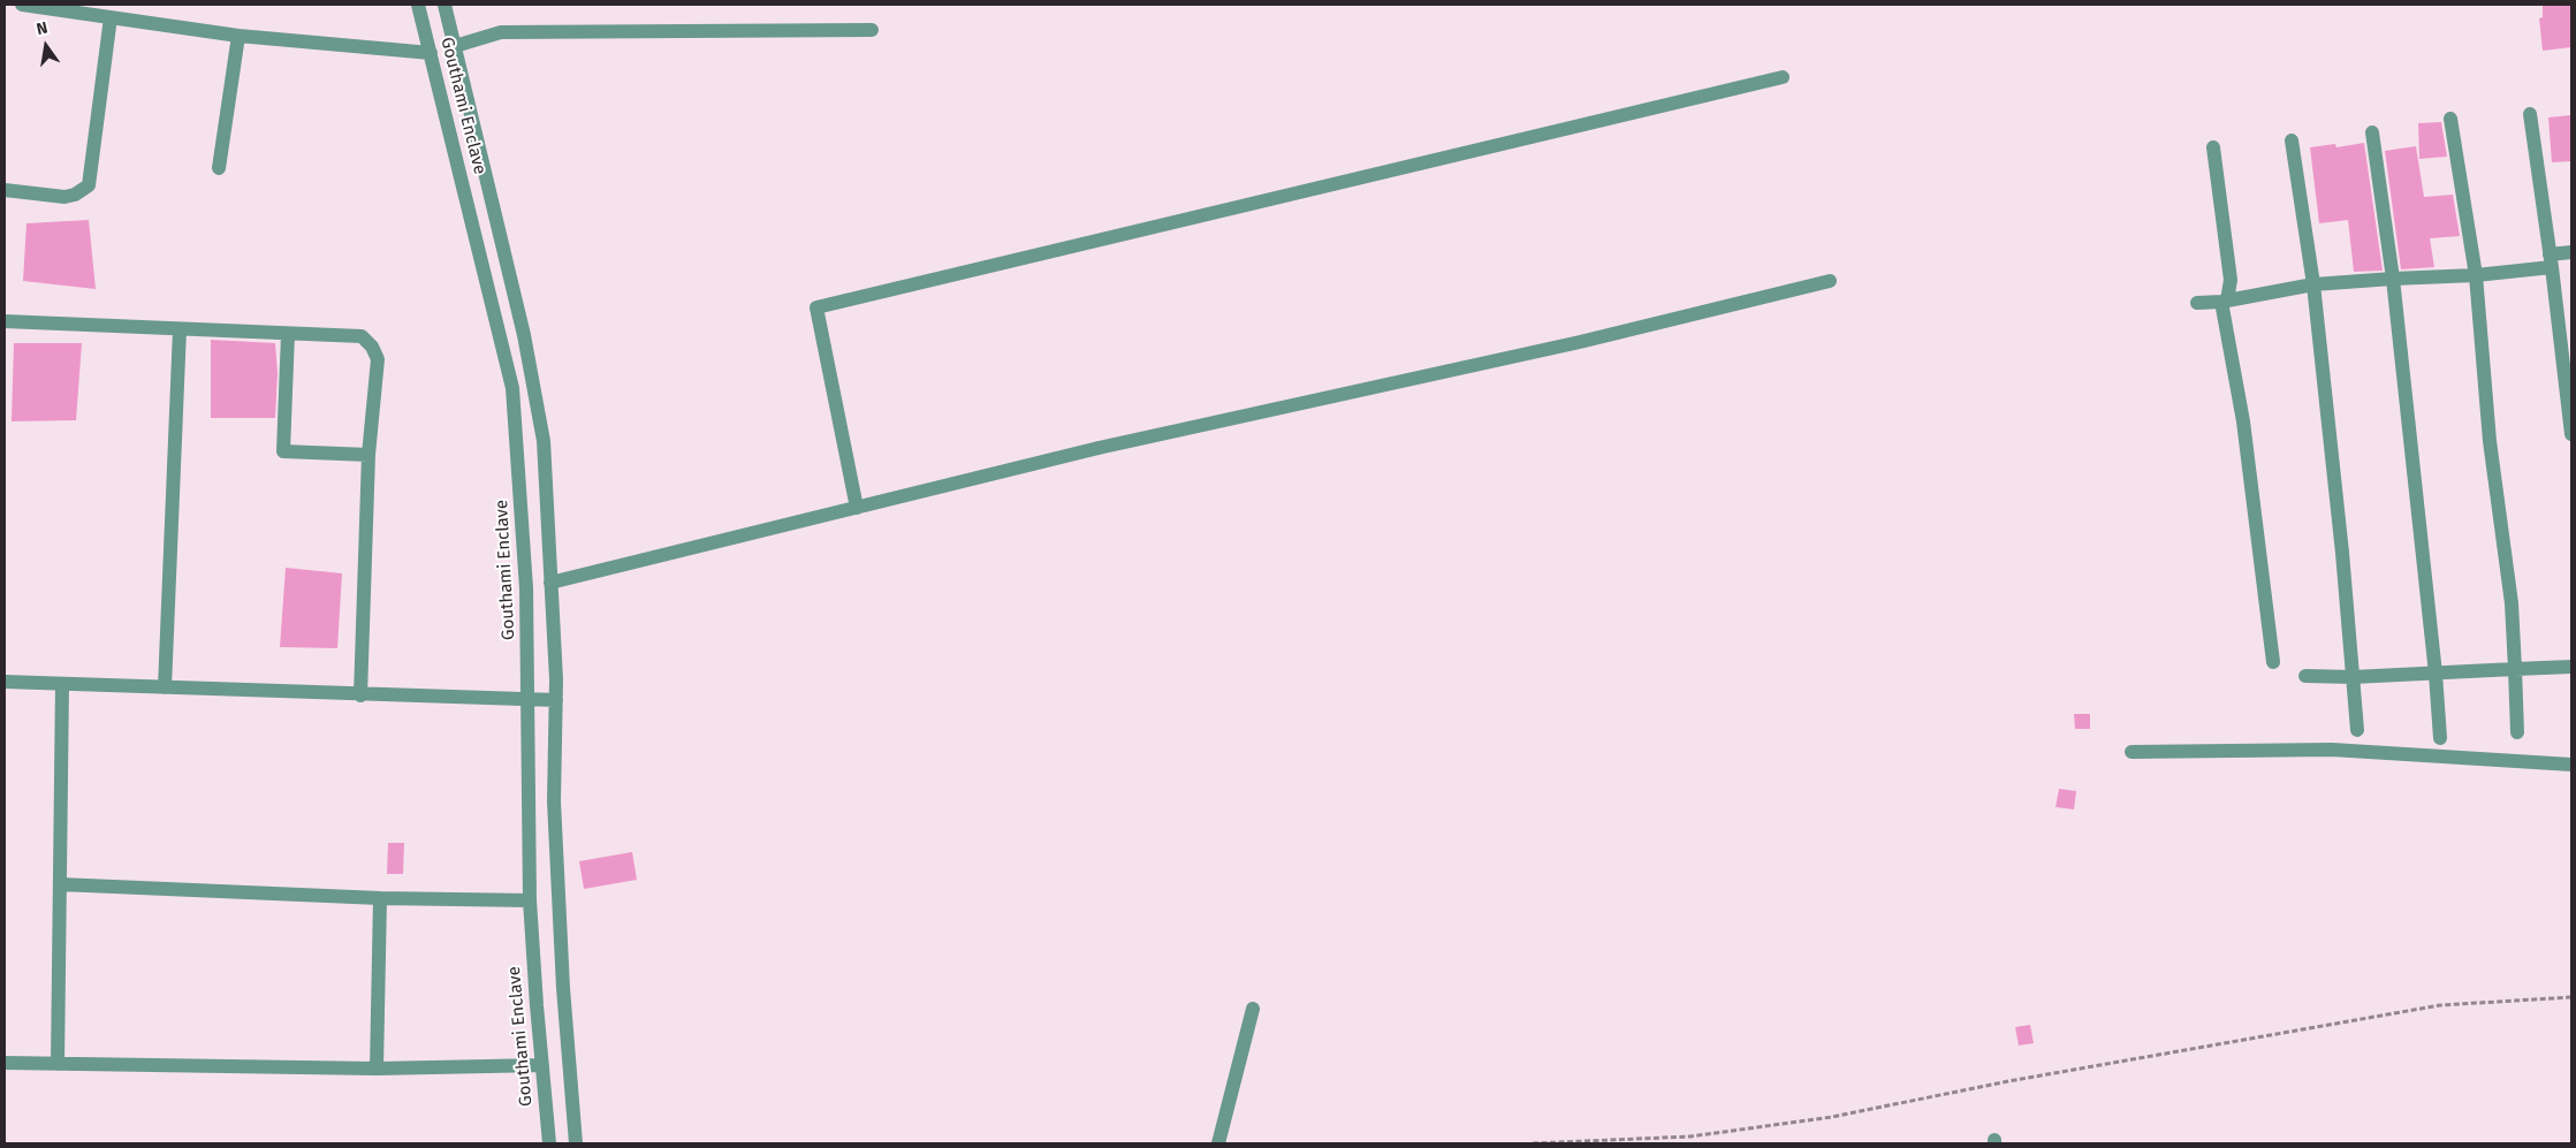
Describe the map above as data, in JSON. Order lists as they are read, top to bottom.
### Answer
{
  "streets": {
    "street": ["Gouthami Enclave"]
  },
  "north": "top"
}
